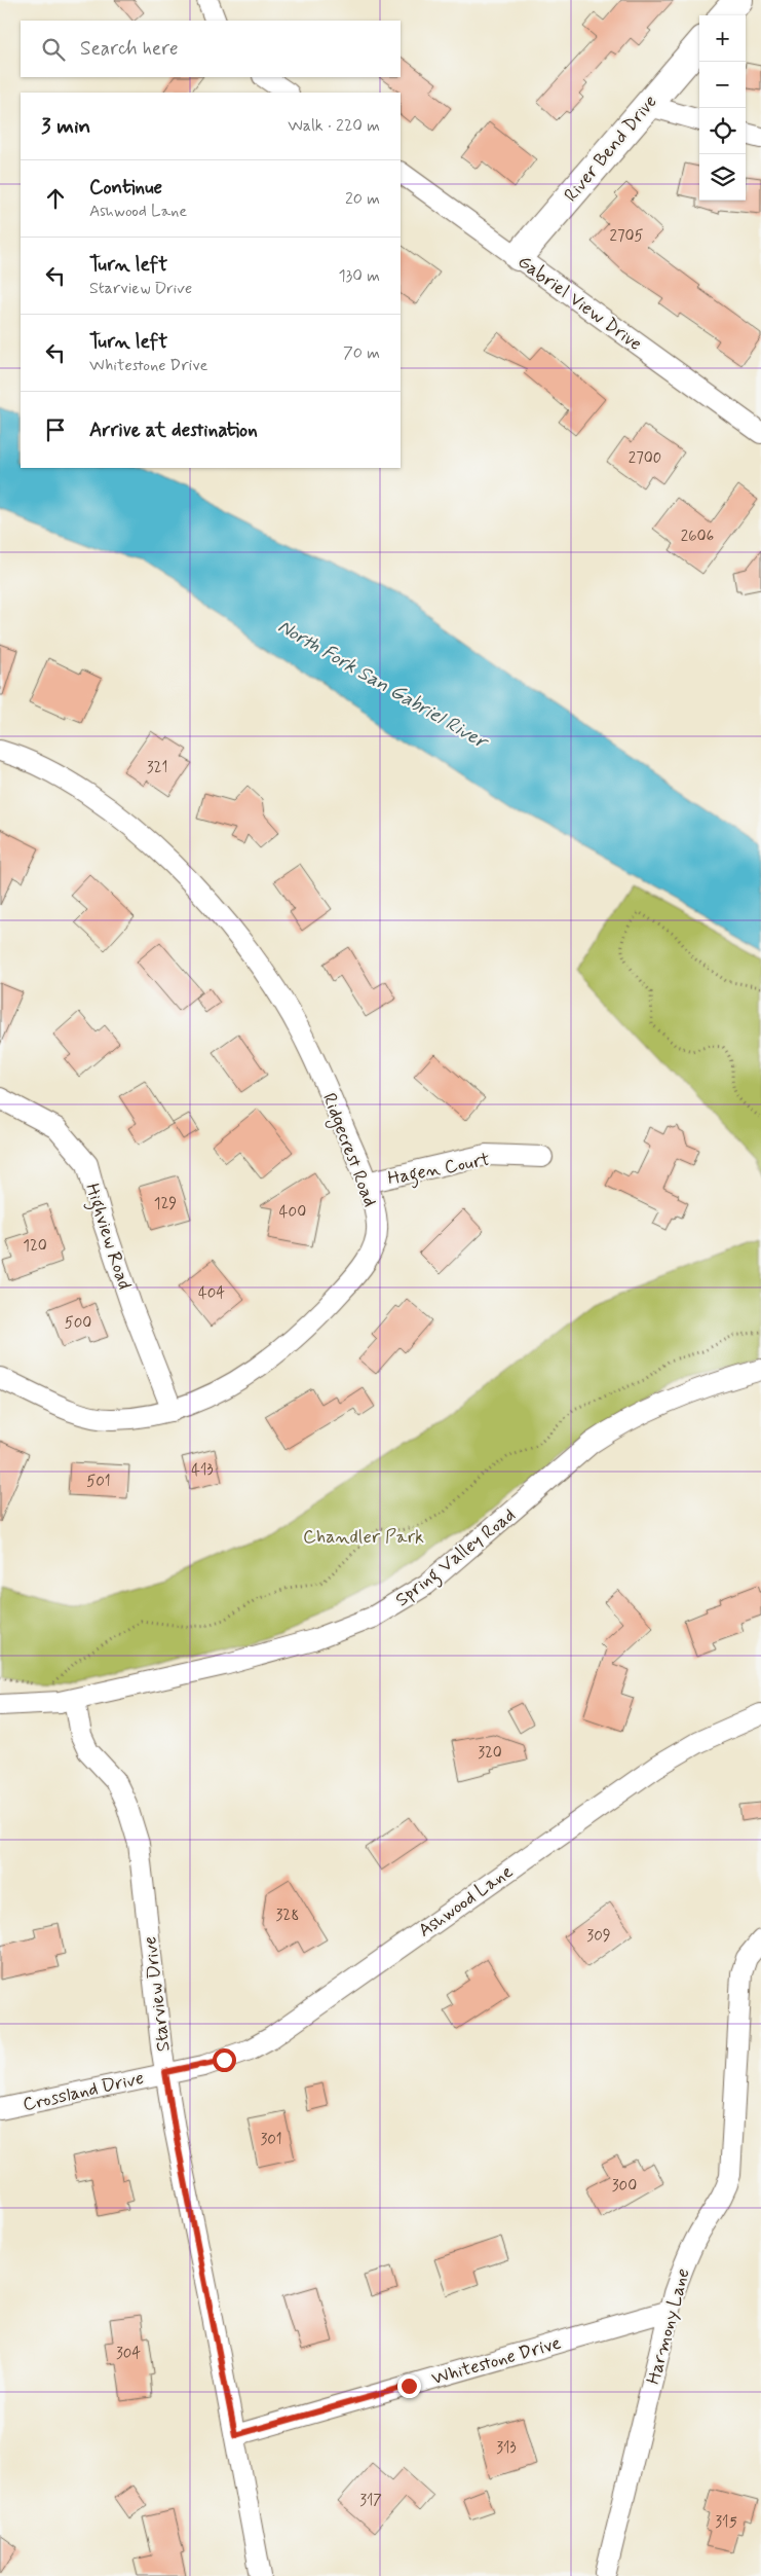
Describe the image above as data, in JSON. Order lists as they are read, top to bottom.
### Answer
{
  "streets": {
    "street": [
      "River Bend Drive",
      "Gabriel View Drive",
      "Ridgecrest Road",
      "Hagen Court",
      "Highview Road",
      "Spring Valley Road",
      "Ashwood Lane",
      "Starview Drive",
      "Crossland Drive",
      "Harmony Lane",
      "Whitestone Drive"
    ]
  },
  "crossings": [
    ["River Bend Drive", "Gabriel View Drive"],
    ["Ridgecrest Road", "Hagen Court"],
    ["Ridgecrest Road", "Highview Road"],
    ["Spring Valley Road", "Starview Drive"],
    ["Ashwood Lane", "Starview Drive"],
    ["Ashwood Lane", "Crossland Drive"],
    ["Starview Drive", "Crossland Drive"],
    ["Starview Drive", "Whitestone Drive"],
    ["Harmony Lane", "Whitestone Drive"]
  ],
  "water": ["North Fork San Gabriel River"],
  "parks": ["Chandler Park"],
  "house_numbers": [
    "2705",
    "2700",
    "2606",
    "321",
    "129",
    "400",
    "120",
    "404",
    "500",
    "413",
    "501",
    "320",
    "328",
    "309",
    "301",
    "300",
    "304",
    "313",
    "317",
    "315"
  ],
  "page": {
    "map_buttons": ["+", "−"],
    "search": "Search here",
    "heading": ["3 min", "Walk · 220 m"],
    "list": [
      ["Continue", "Ashwood Lane", "20 m"],
      ["Turn left", "Starview Drive", "130 m"],
      ["Turn left", "Whitestone Drive", "70 m"],
      "Arrive at destination"
    ]
  }
}
